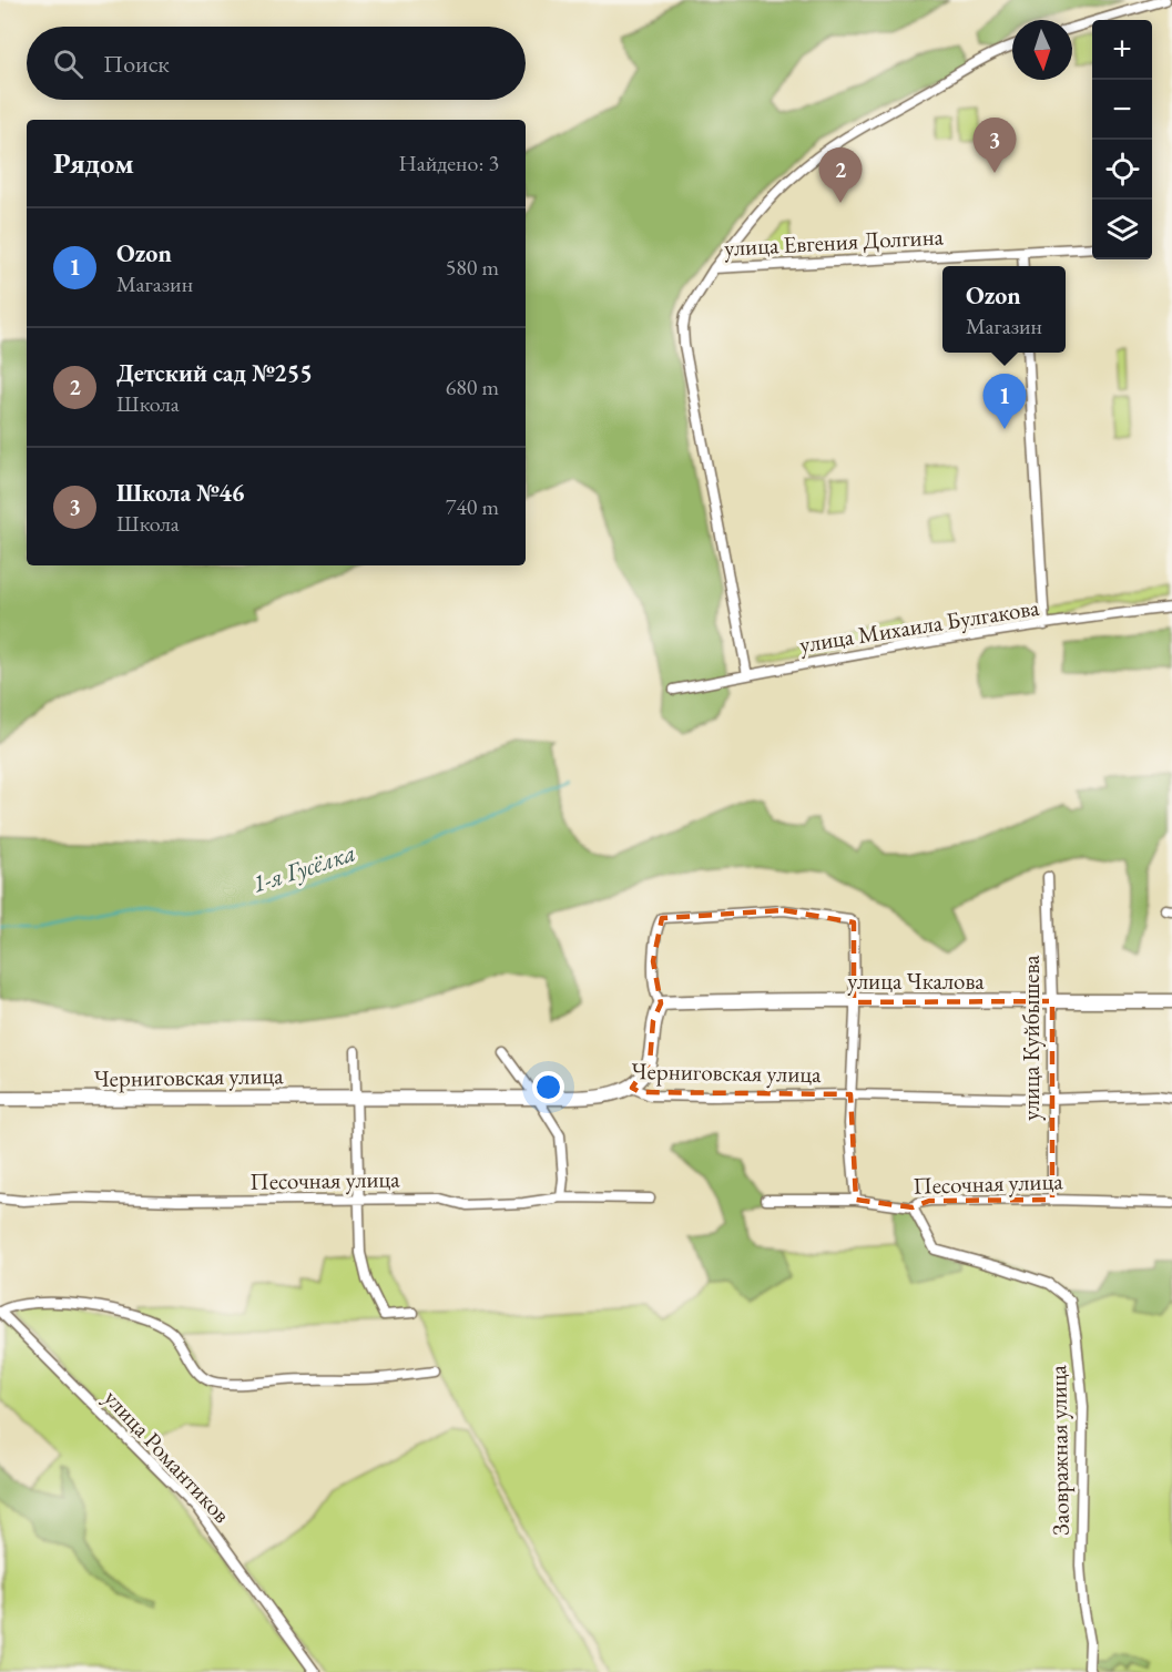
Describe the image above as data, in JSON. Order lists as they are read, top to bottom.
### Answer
{
  "streets": {
    "street": [
      "улица Евгения Долгина",
      "улица Михаила Булгакова",
      "улица Чкалова",
      "улица Куйбышева",
      "Черниговская улица",
      "Песочная улица",
      "Заовражная улица",
      "улица Романтиков"
    ]
  },
  "crossings": [
    ["улица Евгения Долгина", "улица Михаила Булгакова"],
    ["улица Чкалова", "улица Куйбышева"],
    ["улица Куйбышева", "Черниговская улица"],
    ["улица Куйбышева", "Песочная улица"],
    ["Песочная улица", "Заовражная улица"]
  ],
  "water": ["1-я Гусёлка"],
  "north": "bottom",
  "page": {
    "map_buttons": ["+", "−"],
    "search": "Поиск",
    "pins": ["3", "2", "1"],
    "heading": ["Рядом", "Найдено: 3"],
    "list": [
      {
        "mark": "1",
        "name": "Ozon",
        "note": "Магазин",
        "value": "580 m"
      },
      {
        "mark": "2",
        "name": "Детский сад №255",
        "note": "Школа",
        "value": "680 m"
      },
      {
        "mark": "3",
        "name": "Школа №46",
        "note": "Школа",
        "value": "740 m"
      }
    ],
    "popup": ["Ozon", "Магазин"]
  }
}
